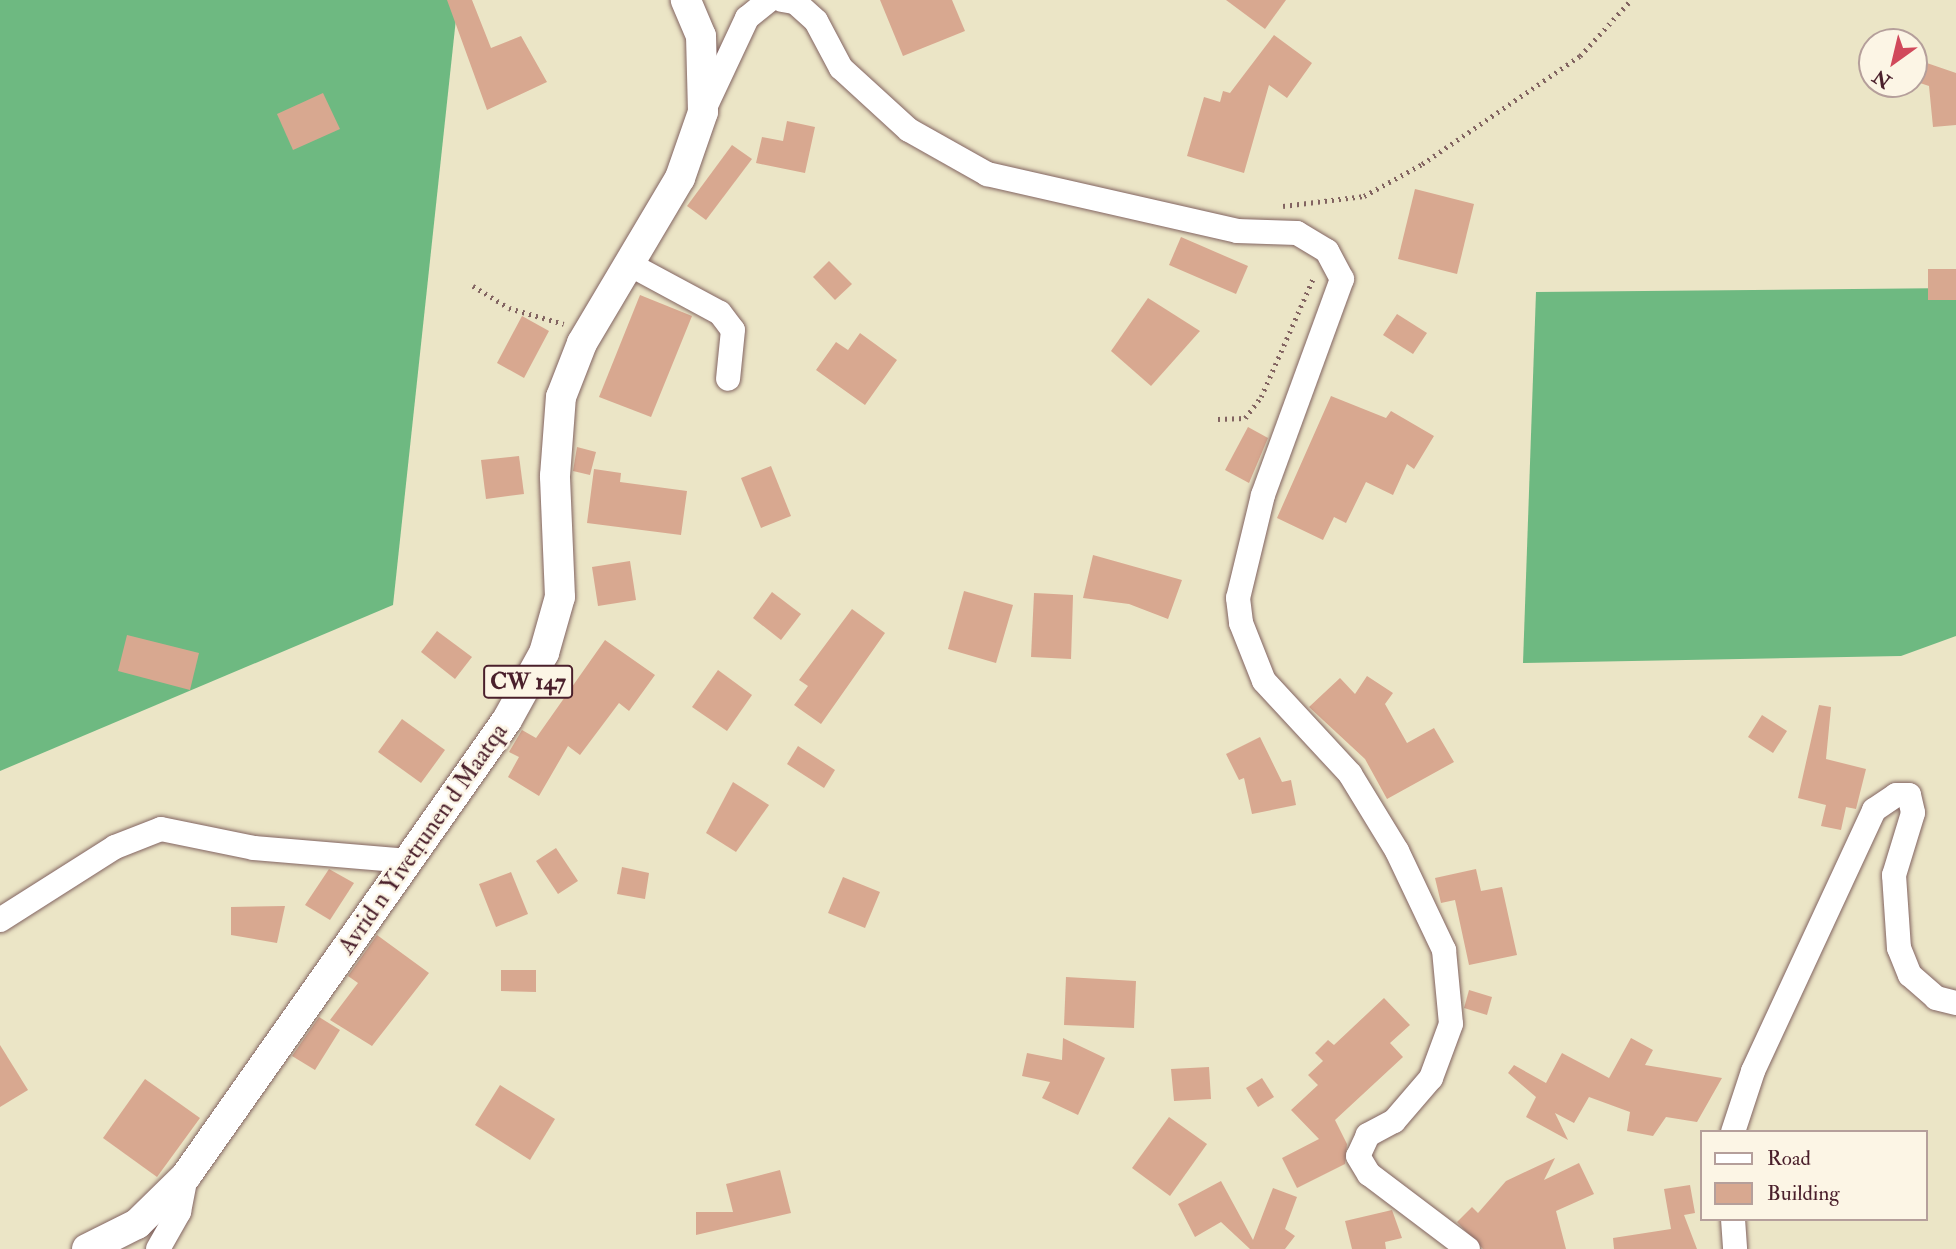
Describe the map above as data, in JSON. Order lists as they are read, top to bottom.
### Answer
{
  "streets": {
    "main road": ["CW 147", "Avrid n Yivetṛunen d Maatqa"]
  },
  "legend": ["Road", "Building"],
  "north": "bottom left"
}
